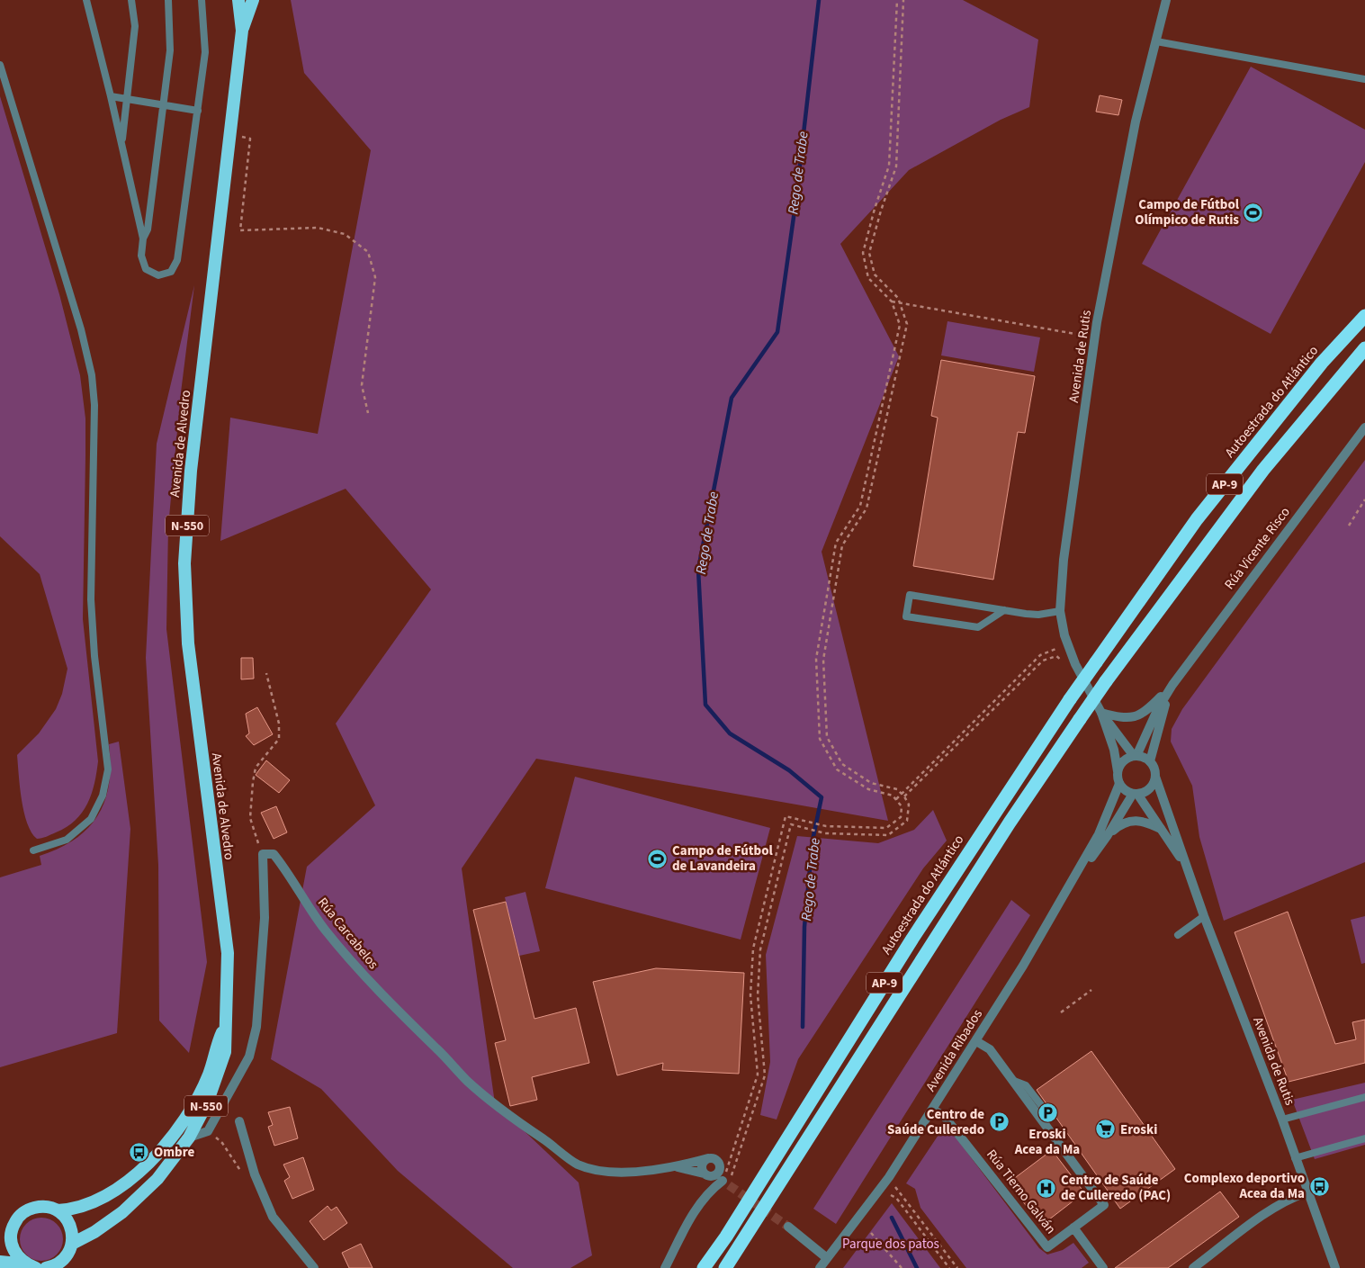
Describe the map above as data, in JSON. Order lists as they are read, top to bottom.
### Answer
{
  "streets": {
    "highway": [
      "Autoestrada do Atlántico",
      "Avenida de Alvedro",
      "AP-9",
      "N-550"
    ],
    "street": [
      "Avenida de Rutis",
      "Rúa Vicente Risco",
      "Rúa Carcabelos",
      "Avenida Ribados",
      "Rúa Tierno Galván"
    ]
  },
  "crossings": [
    ["Avenida de Rutis", "Rúa Vicente Risco"],
    ["Avenida de Rutis", "Avenida Ribados"],
    ["Avenida de Alvedro", "N-550"],
    ["Rúa Vicente Risco", "Avenida Ribados"],
    ["Avenida Ribados", "Rúa Tierno Galván"]
  ],
  "water": ["Rego de Trabe"],
  "parks": ["Parque dos patos"],
  "places": {
    "sports": ["Campo de Fútbol Olímpico de Rutis", "Campo de Fútbol de Lavandeira"],
    "parking": ["Eroski Acea da Ma", "Centro de Saúde Culleredo"],
    "supermarket": ["Eroski"],
    "bus stop": ["Ombre", "Complexo deportivo Acea da Ma"],
    "hospital": ["Centro de Saúde de Culleredo (PAC)"]
  }
}
